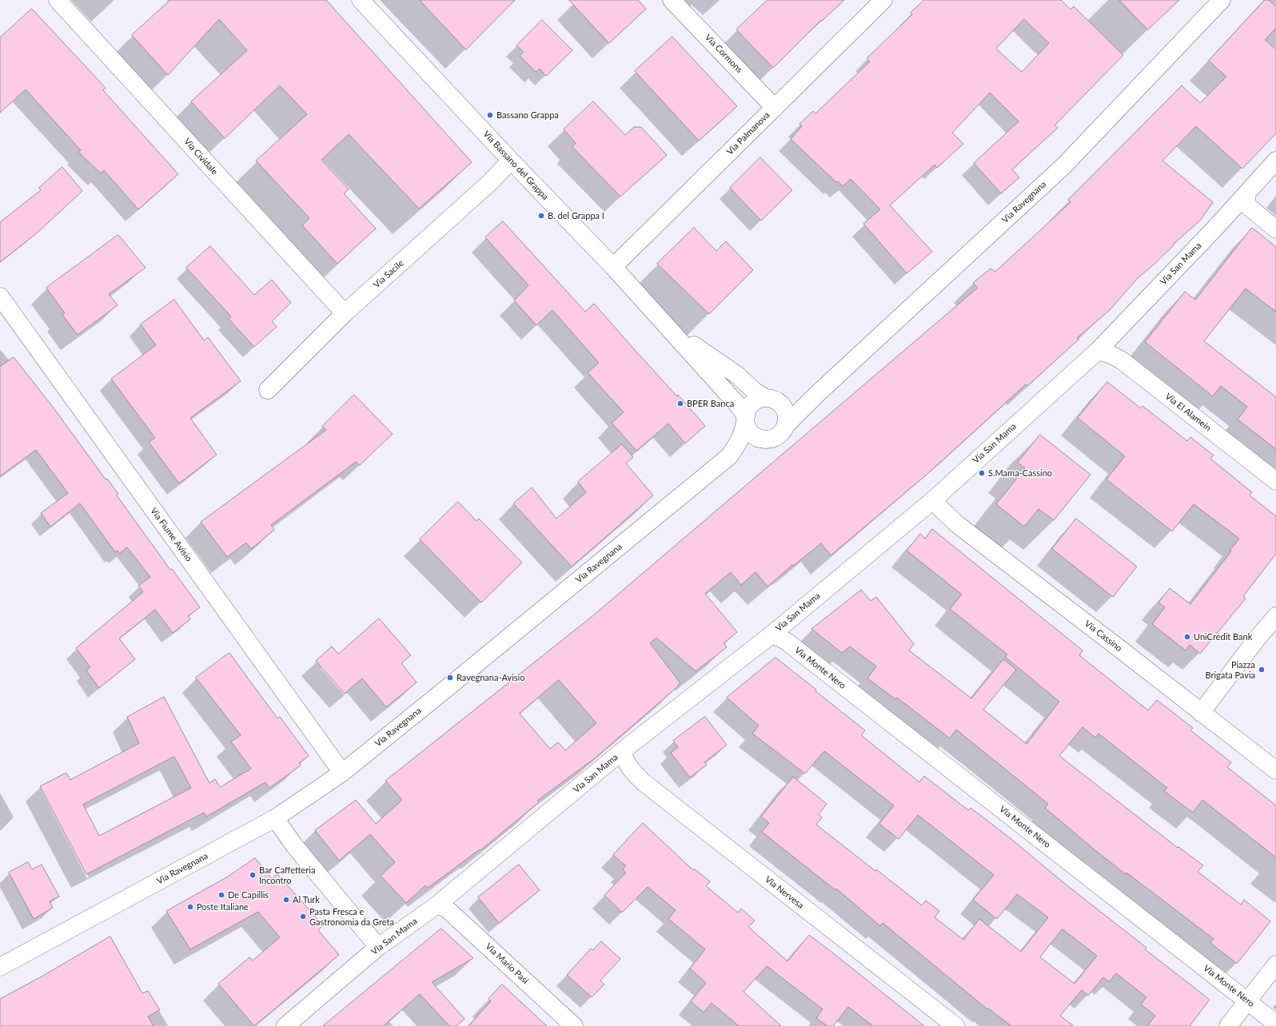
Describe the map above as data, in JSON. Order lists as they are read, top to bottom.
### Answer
{
  "streets": {
    "street": [
      "Via Cormons",
      "Via Palmanova",
      "Via Cividale",
      "Via Bassano del Grappa",
      "Via Ravegnana",
      "Via San Mama",
      "Via Sacile",
      "Via El Alamein",
      "Via Fiume Avisio",
      "Via Cassino",
      "Via Monte Nero",
      "Via Nervesa",
      "Via Mario Pasi"
    ]
  },
  "crossings": [
    ["Via Cormons", "Via Palmanova"],
    ["Via Palmanova", "Via Bassano del Grappa"],
    ["Via Cividale", "Via Sacile"],
    ["Via Bassano del Grappa", "Via Ravegnana"],
    ["Via Bassano del Grappa", "Via Sacile"],
    ["Via Ravegnana", "Via Fiume Avisio"],
    ["Via San Mama", "Via El Alamein"],
    ["Via San Mama", "Via Cassino"],
    ["Via San Mama", "Via Monte Nero"],
    ["Via San Mama", "Via Nervesa"],
    ["Via San Mama", "Via Mario Pasi"]
  ],
  "places": [
    "Bassano Grappa",
    "B. del Grappa I",
    "BPER Banca",
    "S.Mama-Cassino",
    "UniCredit Bank",
    "Piazza Brigata Pavia",
    "Ravegnana-Avisio",
    "Bar Caffetteria Incontro",
    "De Capillis",
    "Al Turk",
    "Poste Italiane",
    "Pasta Fresca e Gastronomia da Greta"
  ]
}
